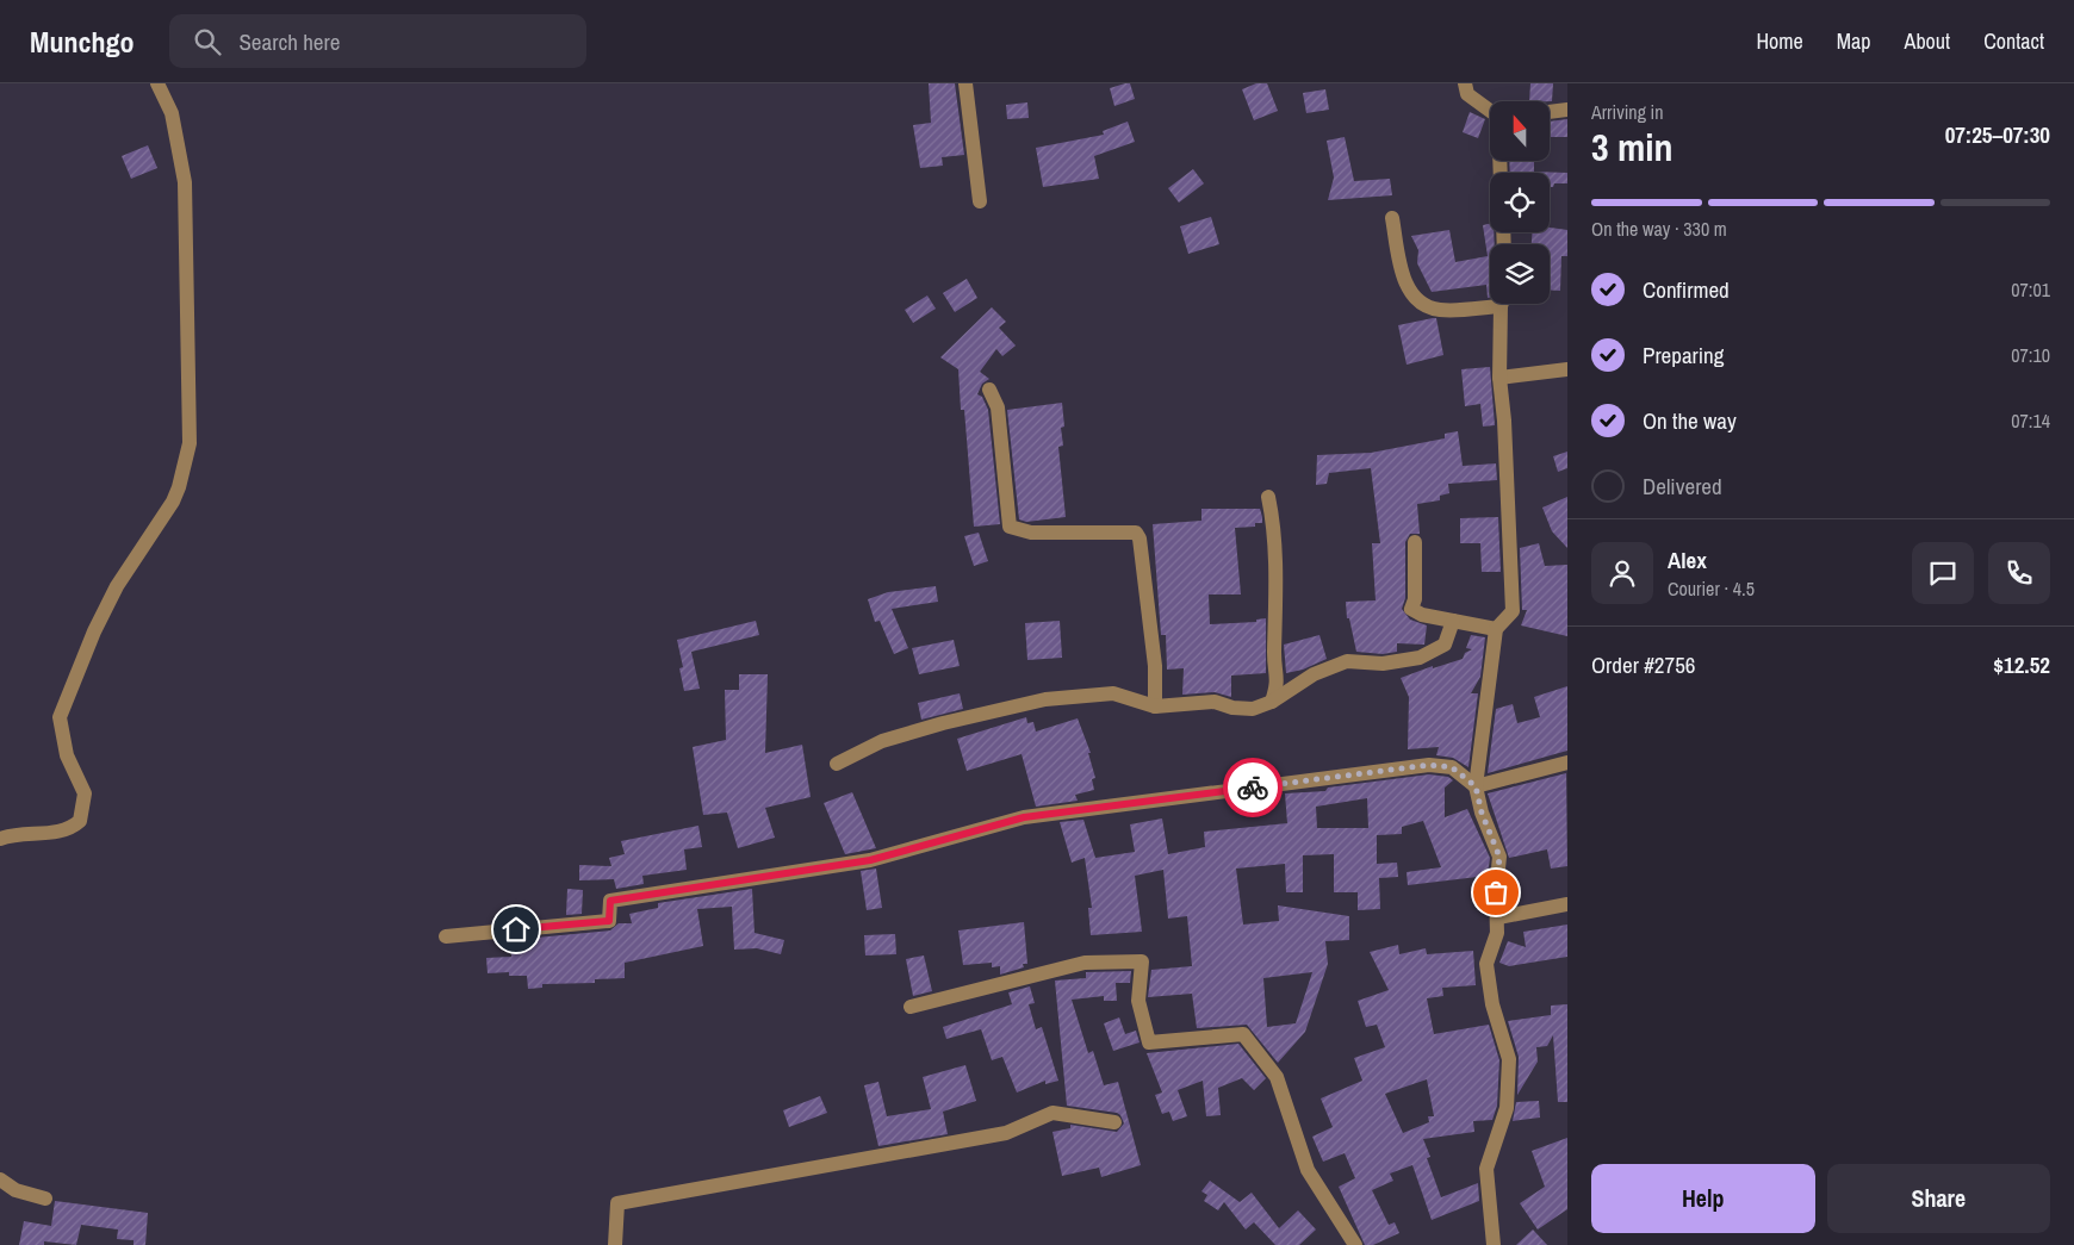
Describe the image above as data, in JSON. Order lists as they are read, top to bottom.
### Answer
{
  "north": "top",
  "page": {
    "header": "Munchgo",
    "search": "Search here",
    "nav": [
      "Home",
      "Map",
      "About",
      "Contact"
    ],
    "heading": ["3 min", "Arriving in", "07:25–07:30"],
    "panel": [
      "Alex",
      "Courier · 4.5",
      "Order #2756",
      "$12.52"
    ],
    "bar": "On the way · 330 m",
    "list": [
      ["Confirmed", "07:01"],
      ["Preparing", "07:10"],
      ["On the way", "07:14"],
      "Delivered"
    ],
    "buttons": ["Help", "Share"]
  }
}
